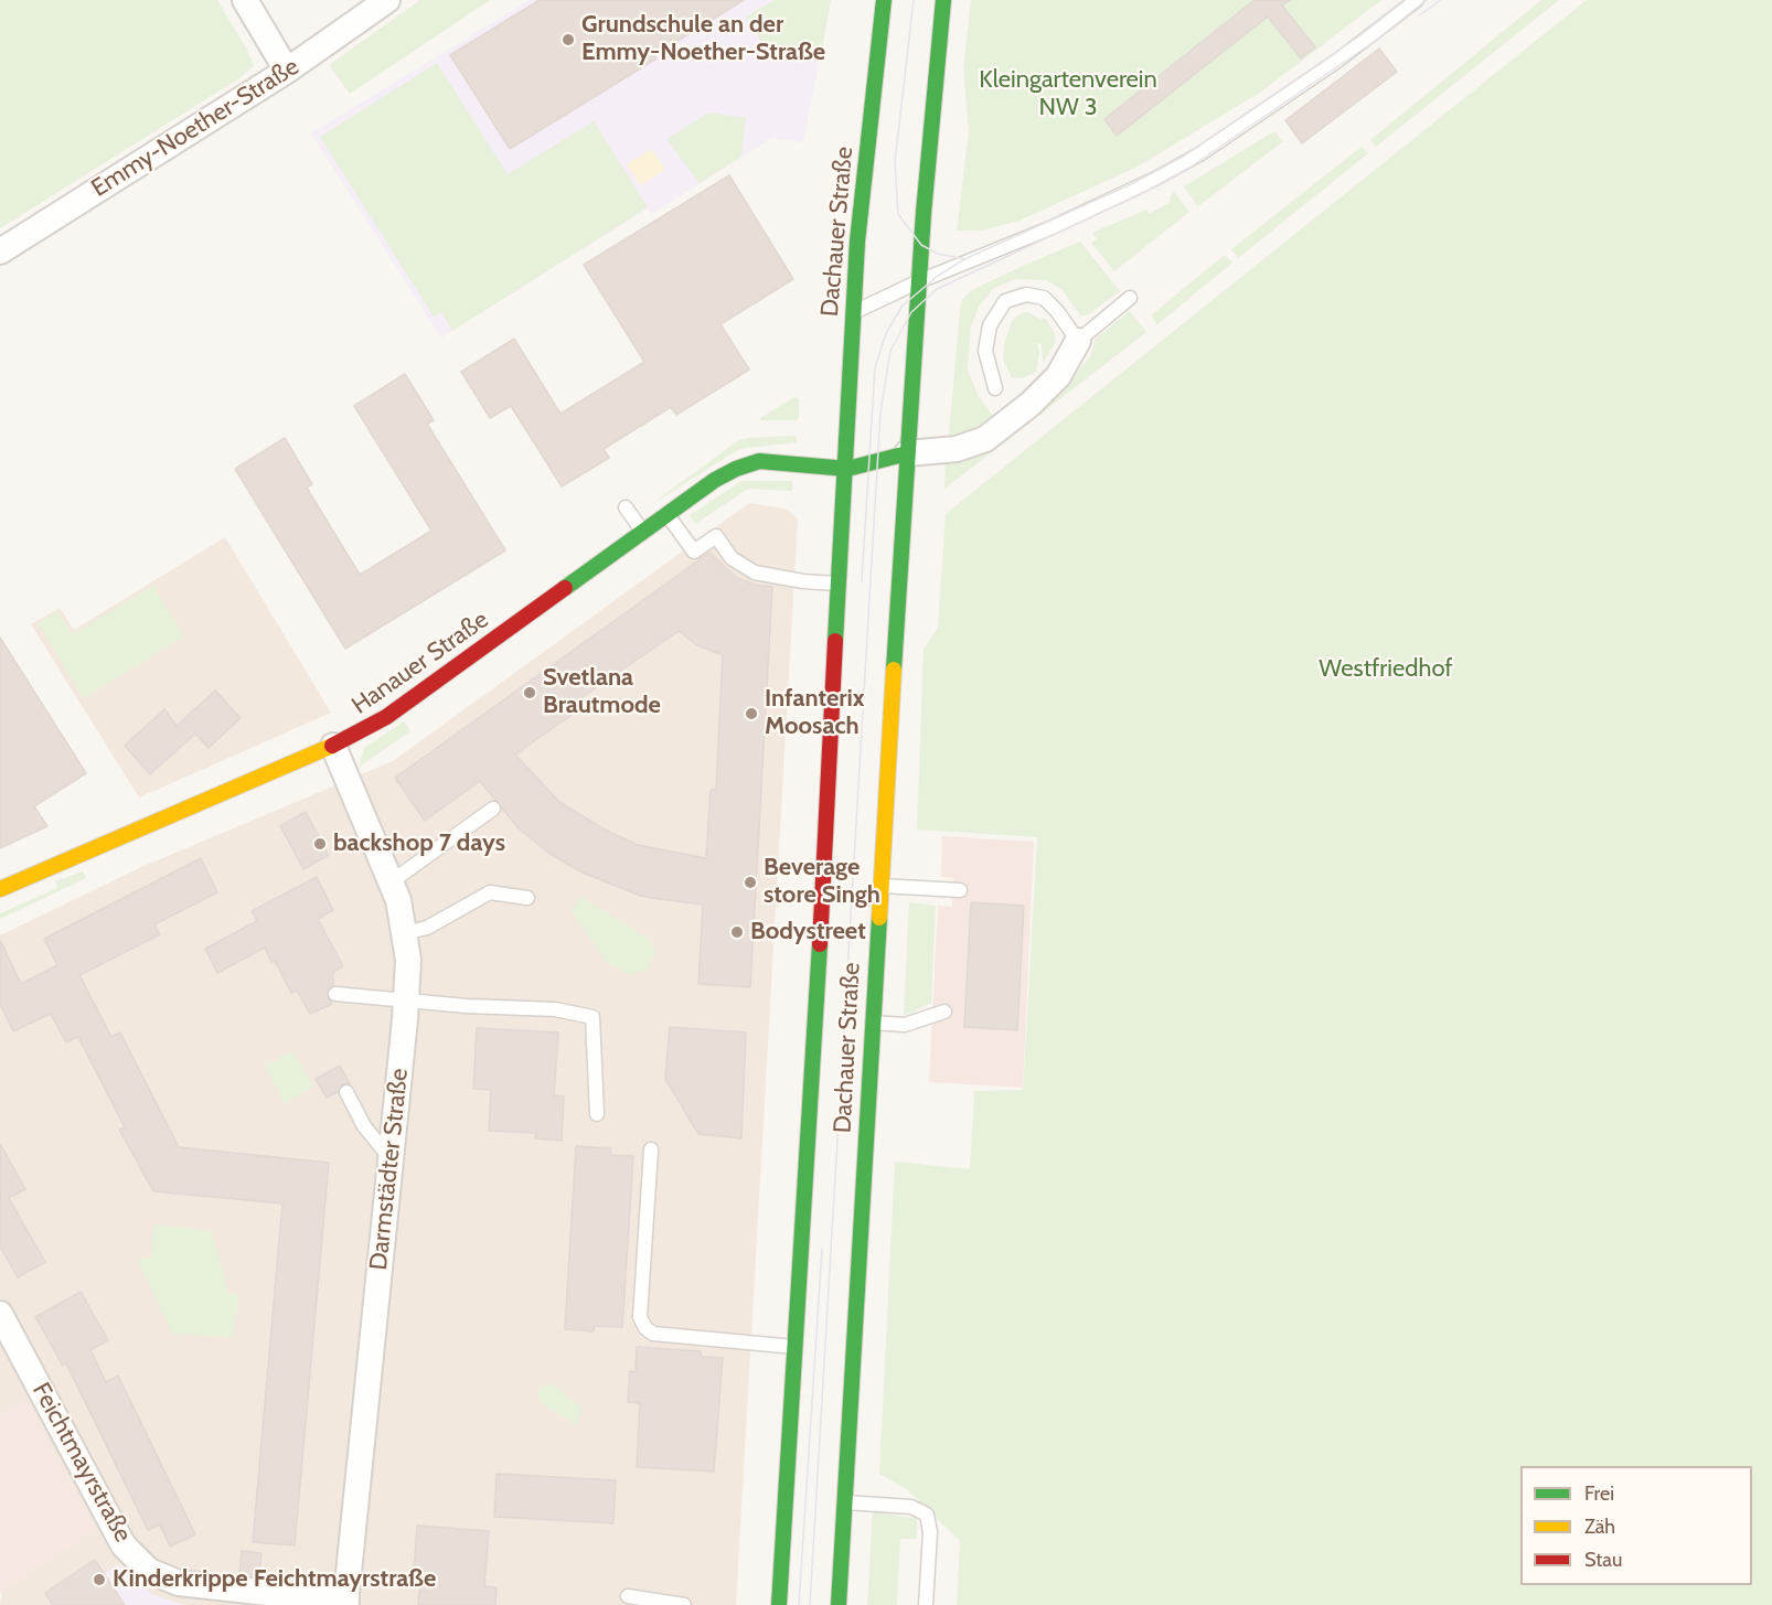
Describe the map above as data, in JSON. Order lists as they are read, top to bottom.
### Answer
{
  "streets": {
    "main road": ["Dachauer Straße", "Hanauer Straße"],
    "street": ["Emmy-Noether-Straße", "Darmstädter Straße", "Feichtmayrstraße"]
  },
  "crossings": [
    ["Dachauer Straße", "Hanauer Straße"],
    ["Hanauer Straße", "Darmstädter Straße"],
    ["Darmstädter Straße", "Feichtmayrstraße"]
  ],
  "parks": ["Kleingartenverein NW 3", "Westfriedhof"],
  "places": [
    "Grundschule an der Emmy-Noether-Straße",
    "Svetlana Brautmode",
    "Infanterix Moosach",
    "backshop 7 days",
    "Beverage store Singh",
    "Bodystreet",
    "Kinderkrippe Feichtmayrstraße"
  ],
  "legend": ["Frei", "Zäh", "Stau"]
}
